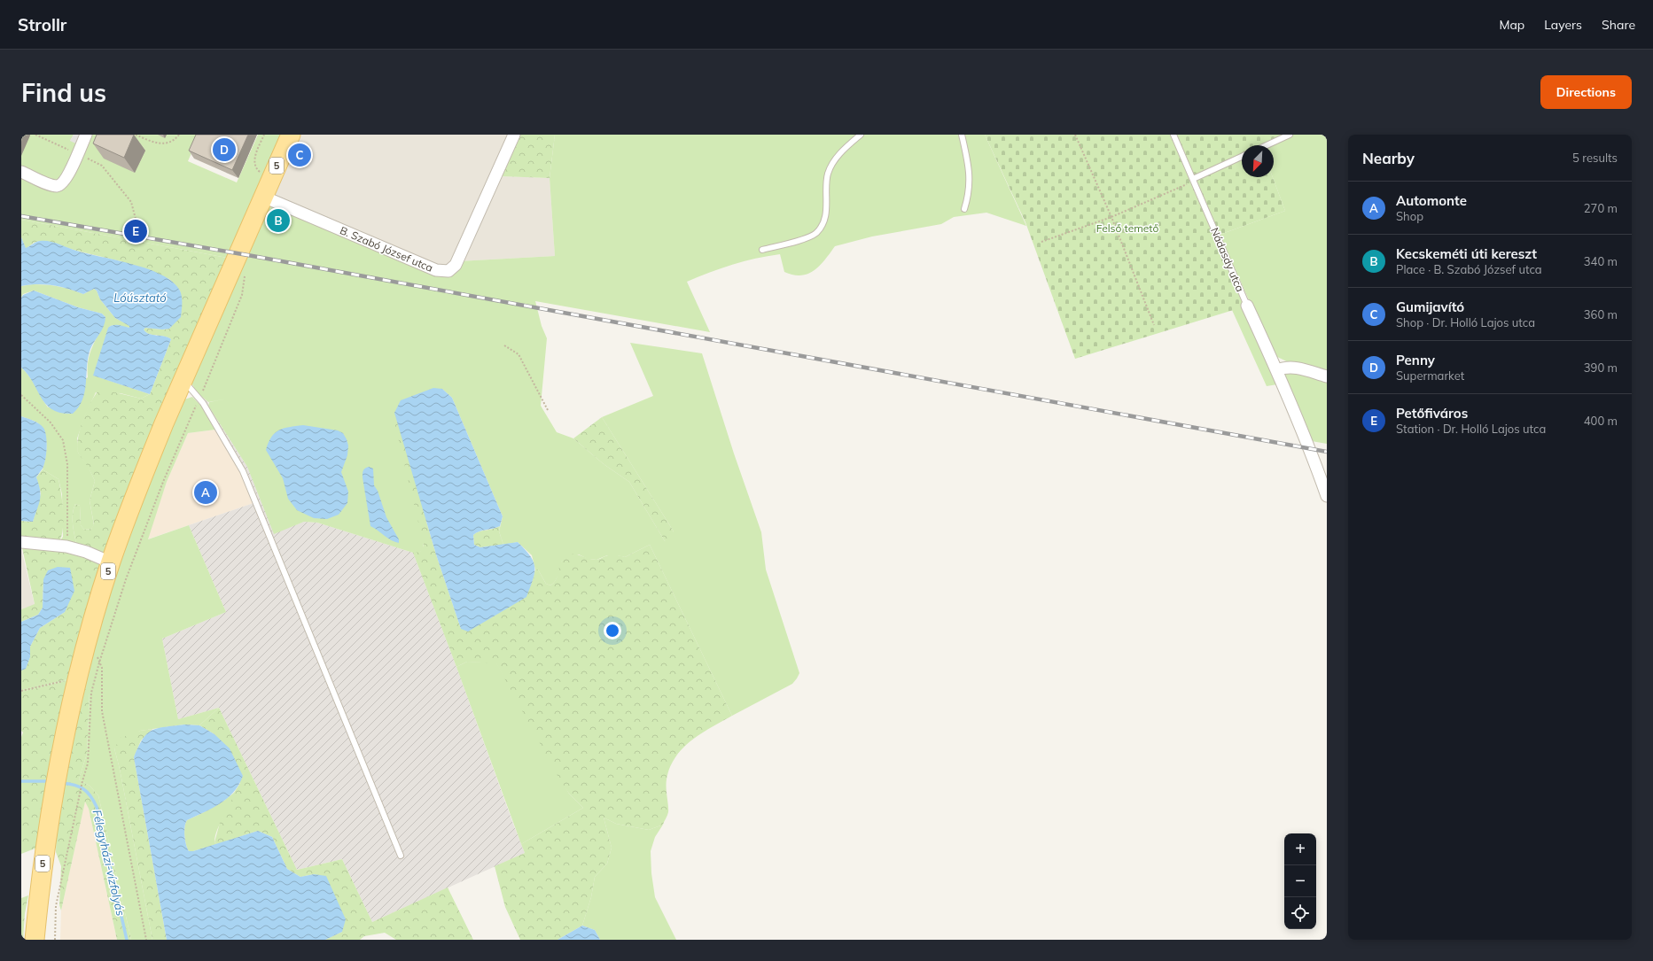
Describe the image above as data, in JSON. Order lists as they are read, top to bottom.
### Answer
{
  "streets": {
    "main road": ["5"],
    "street": ["B. Szabó József utca", "Nádasdy utca"]
  },
  "crossings": [
    ["5", "B. Szabó József utca"]
  ],
  "water": ["Lóúsztató", "Félegyházi-vízfolyás"],
  "parks": ["Felső temető"],
  "north": "bottom left",
  "page": {
    "header": "Strollr",
    "nav": ["Map", "Layers", "Share"],
    "buttons": "Directions",
    "title": "Find us",
    "heading": ["Nearby", "5 results"],
    "pins": [
      "D",
      "C",
      "B",
      "E",
      "A"
    ],
    "list": [
      {
        "mark": "A",
        "name": "Automonte",
        "note": "Shop",
        "value": "270 m"
      },
      {
        "mark": "B",
        "name": "Kecskeméti úti kereszt",
        "note": "Place · B. Szabó József utca",
        "value": "340 m"
      },
      {
        "mark": "C",
        "name": "Gumijavító",
        "note": "Shop · Dr. Holló Lajos utca",
        "value": "360 m"
      },
      {
        "mark": "D",
        "name": "Penny",
        "note": "Supermarket",
        "value": "390 m"
      },
      {
        "mark": "E",
        "name": "Petőfiváros",
        "note": "Station · Dr. Holló Lajos utca",
        "value": "400 m"
      }
    ],
    "map_buttons": ["+", "−"]
  }
}
